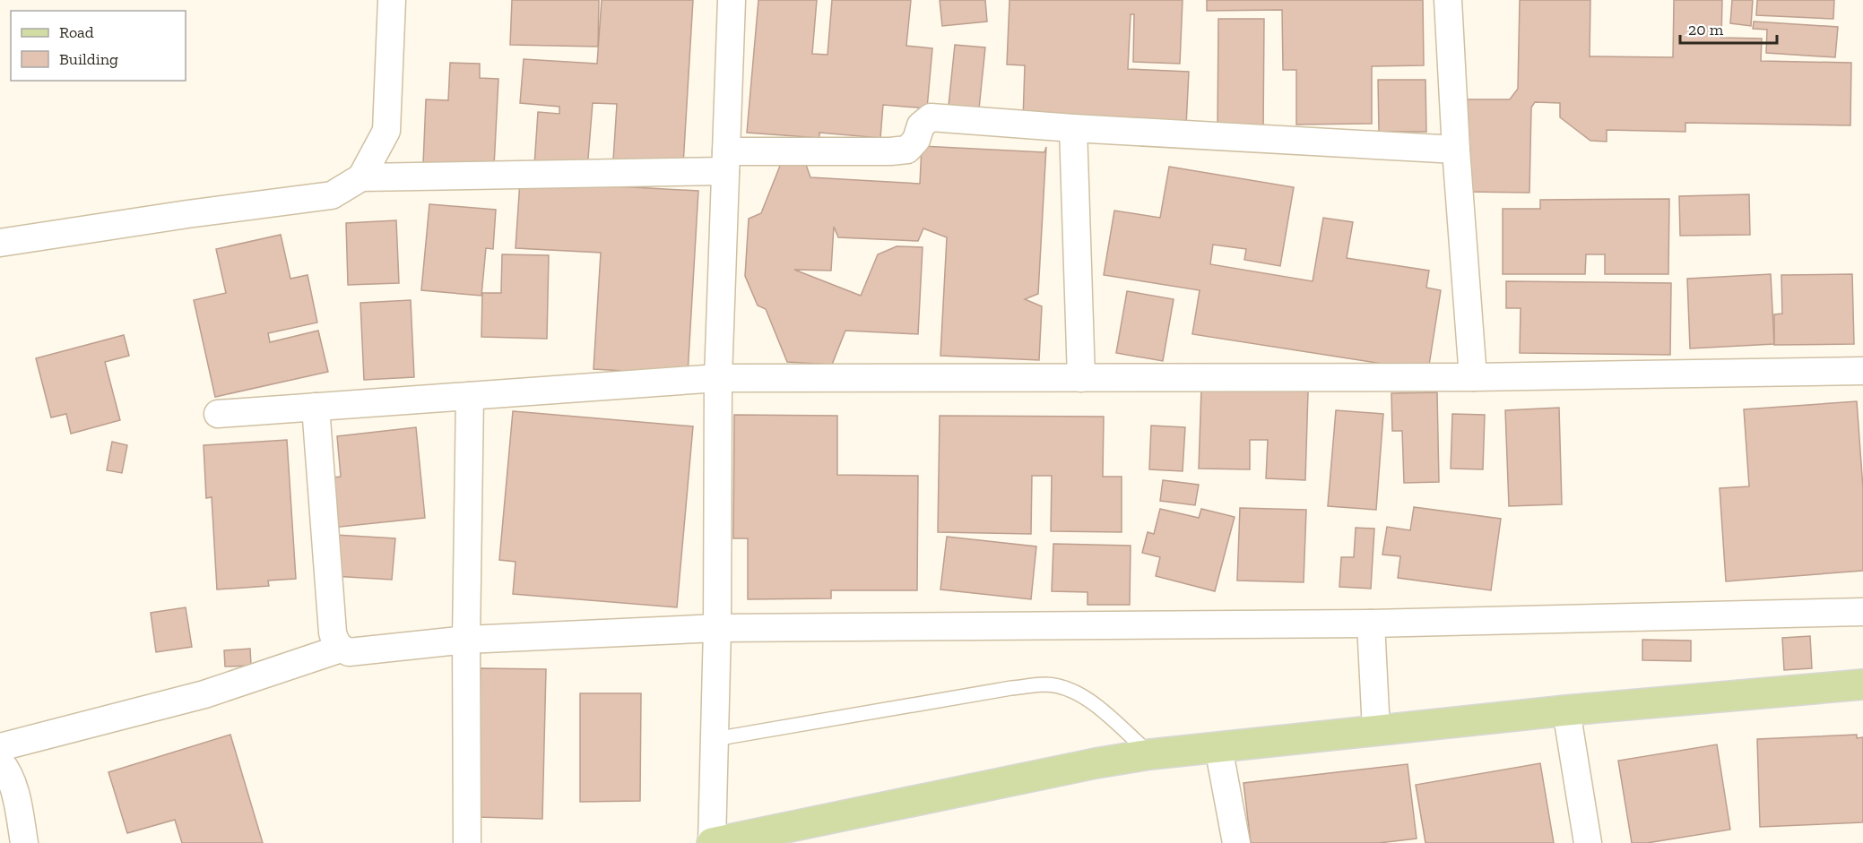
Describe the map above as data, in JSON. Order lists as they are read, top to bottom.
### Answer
{
  "legend": ["Road", "Building"],
  "scale_bar": "20 m"
}
